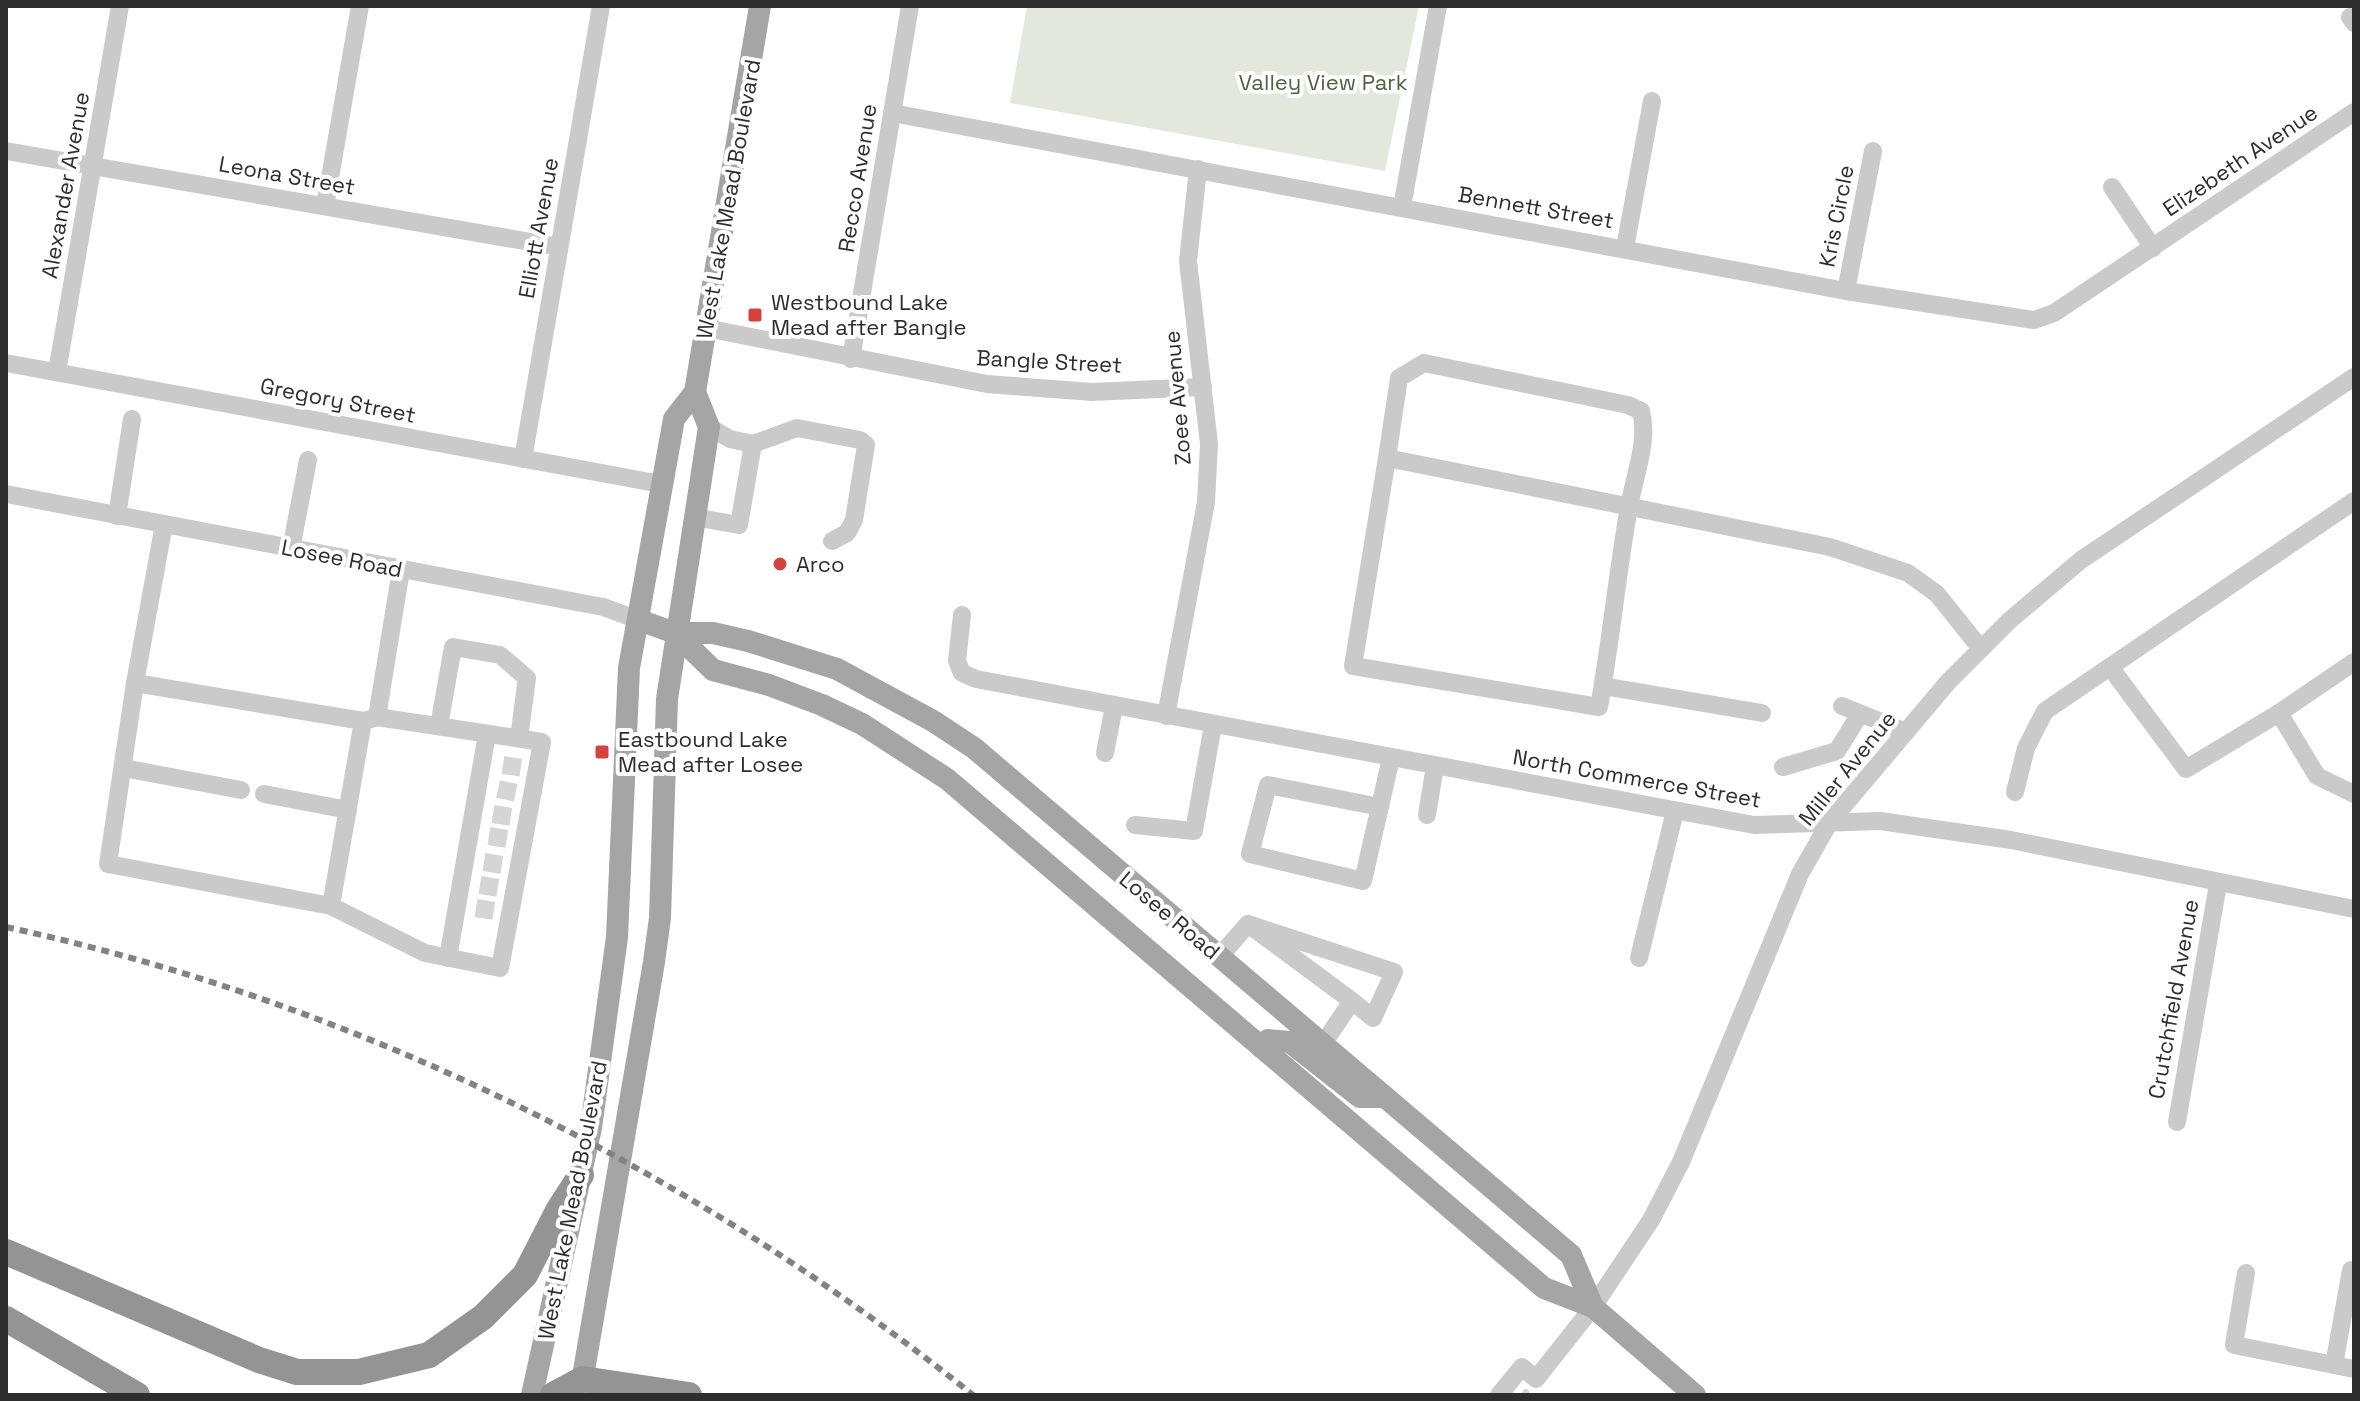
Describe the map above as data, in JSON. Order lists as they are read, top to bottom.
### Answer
{
  "streets": {
    "main road": ["West Lake Mead Boulevard", "Losee Road"],
    "street": [
      "Elizebeth Avenue",
      "Leona Street",
      "Recco Avenue",
      "Alexander Avenue",
      "Bennett Street",
      "Kris Circle",
      "Elliott Avenue",
      "Bangle Street",
      "Zoee Avenue",
      "Gregory Street",
      "Miller Avenue",
      "North Commerce Street",
      "Crutchfield Avenue"
    ]
  },
  "crossings": [
    ["Elizebeth Avenue", "Bennett Street"],
    ["Leona Street", "Alexander Avenue"],
    ["Leona Street", "Elliott Avenue"],
    ["Recco Avenue", "Bennett Street"],
    ["Recco Avenue", "Bangle Street"],
    ["Alexander Avenue", "Gregory Street"],
    ["West Lake Mead Boulevard", "Bangle Street"],
    ["West Lake Mead Boulevard", "Gregory Street"],
    ["West Lake Mead Boulevard", "Losee Road"],
    ["Bennett Street", "Kris Circle"],
    ["Bennett Street", "Zoee Avenue"],
    ["Elliott Avenue", "Gregory Street"],
    ["Bangle Street", "Zoee Avenue"],
    ["Zoee Avenue", "North Commerce Street"],
    ["Losee Road", "Miller Avenue"],
    ["Miller Avenue", "North Commerce Street"],
    ["North Commerce Street", "Crutchfield Avenue"]
  ],
  "parks": ["Valley View Park"],
  "places": {
    "transit": ["Westbound Lake Mead after Bangle", "Eastbound Lake Mead after Losee"],
    "other": ["Arco"]
  }
}
